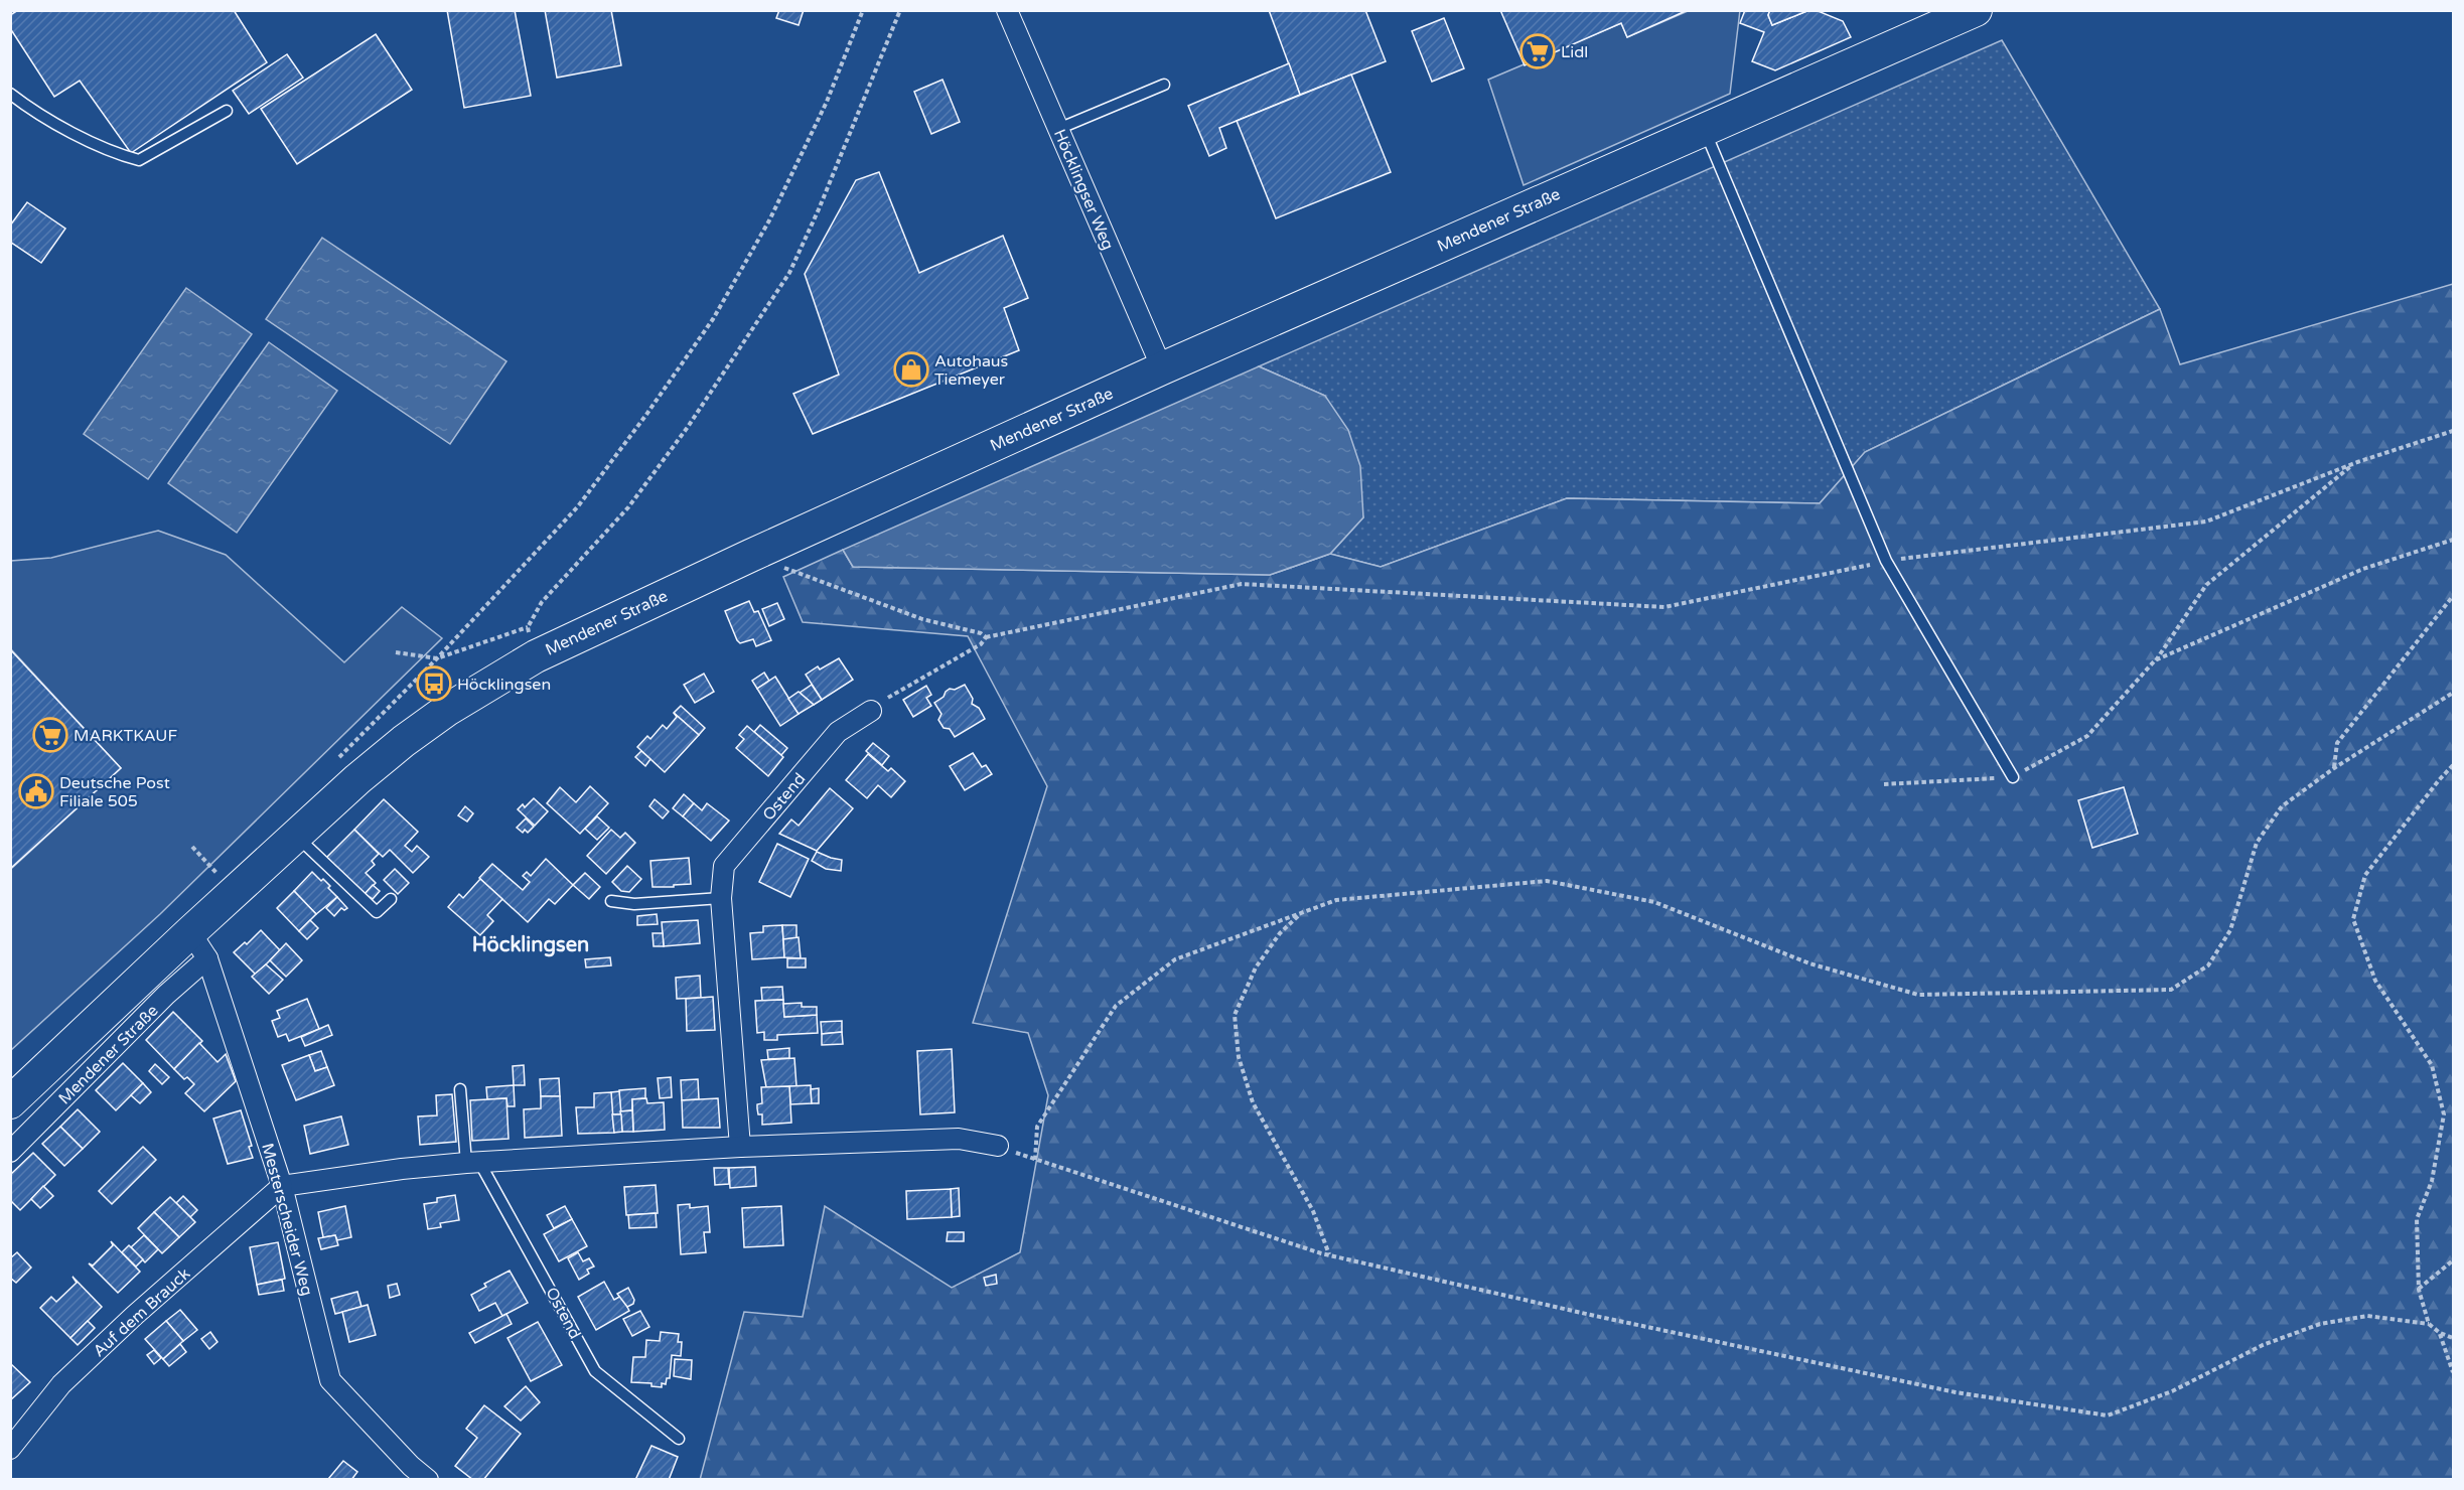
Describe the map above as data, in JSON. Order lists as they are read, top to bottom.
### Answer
{
  "streets": {
    "main road": ["Mendener Straße"],
    "street": [
      "Höcklingser Weg",
      "Ostend",
      "Mesterscheider Weg",
      "Auf dem Brauck"
    ]
  },
  "crossings": [
    ["Höcklingser Weg", "Mendener Straße"],
    ["Mendener Straße", "Mesterscheider Weg"],
    ["Mesterscheider Weg", "Auf dem Brauck"]
  ],
  "districts": ["Höcklingsen"],
  "places": {
    "supermarket": ["Lidl", "MARKTKAUF"],
    "shop": ["Autohaus Tiemeyer"],
    "bus stop": ["Höcklingsen"],
    "public building": ["Deutsche Post Filiale 505"]
  }
}
